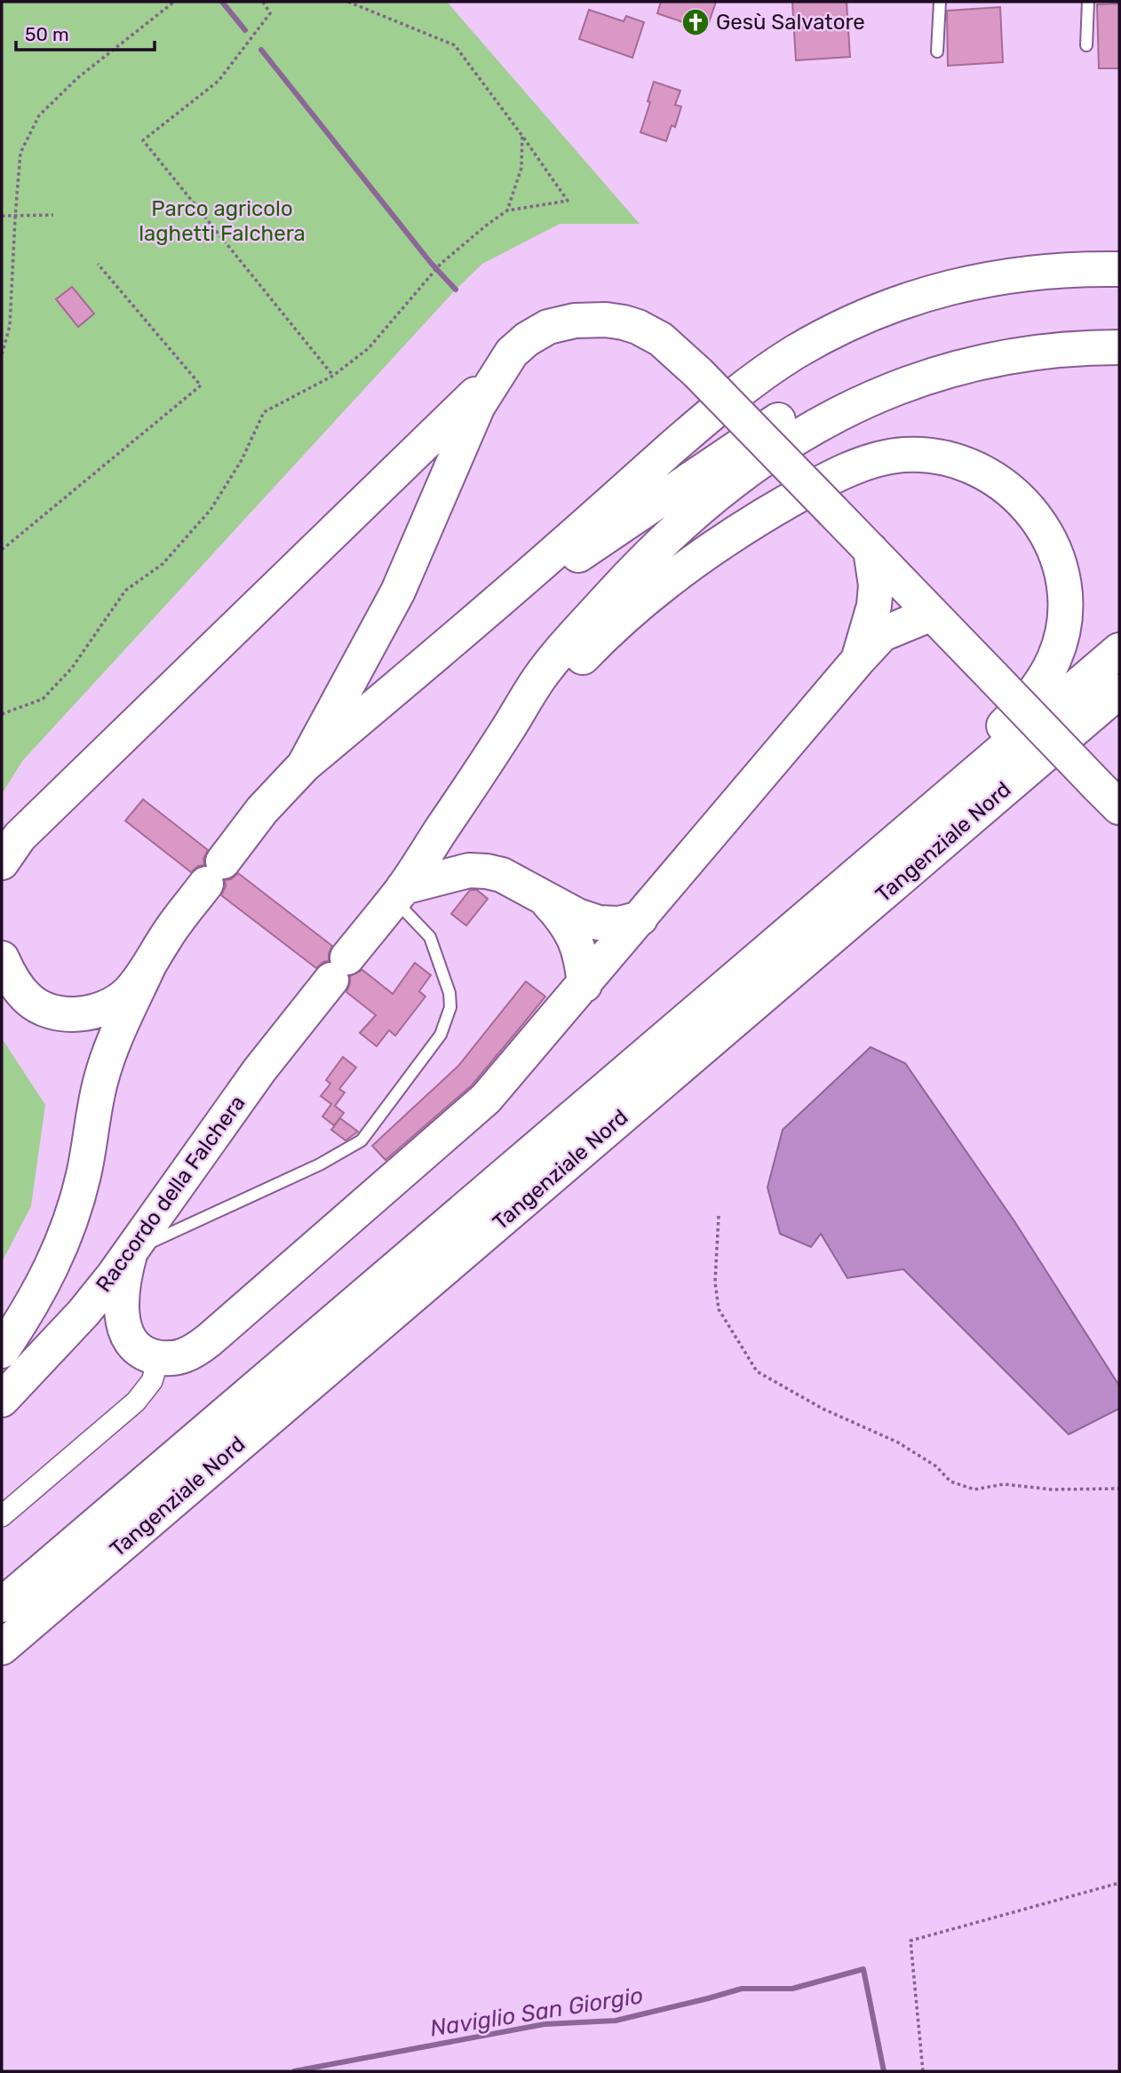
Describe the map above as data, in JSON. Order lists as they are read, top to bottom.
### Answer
{
  "streets": {
    "highway": ["Tangenziale Nord", "Raccordo della Falchera"]
  },
  "water": ["Naviglio San Giorgio"],
  "parks": ["Parco agricolo laghetti Falchera"],
  "places": {
    "church": ["Gesù Salvatore"]
  },
  "scale_bar": "50 m"
}
